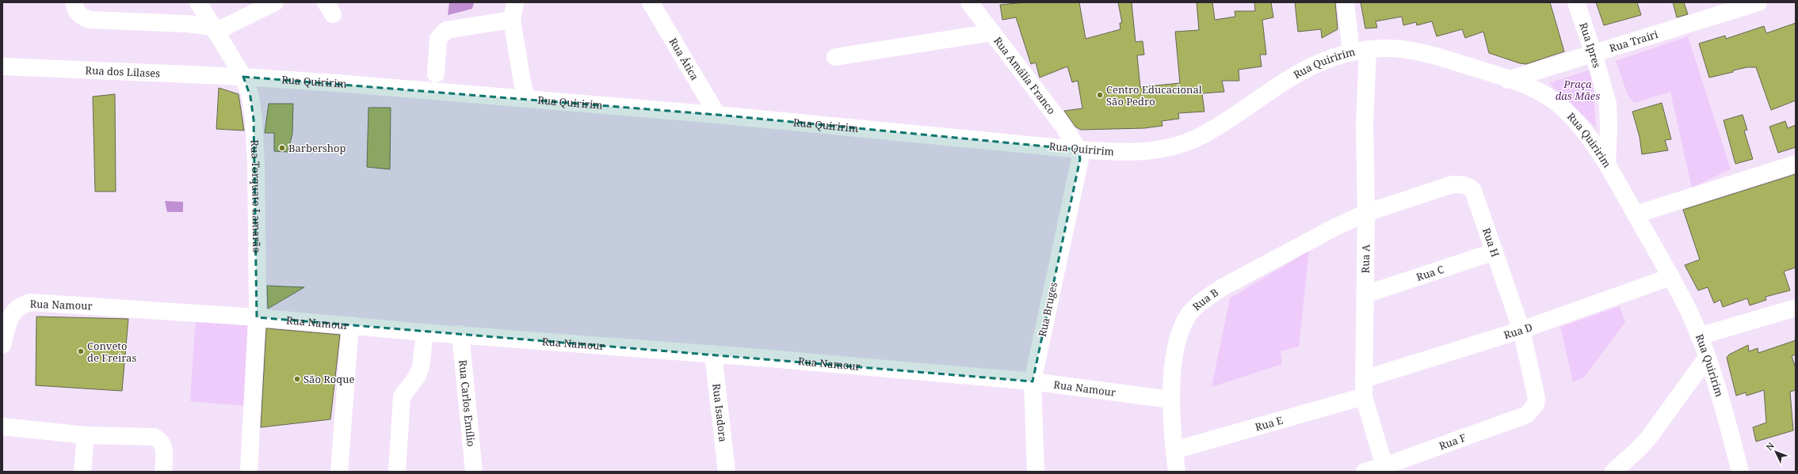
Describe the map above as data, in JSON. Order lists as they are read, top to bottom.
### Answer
{
  "streets": {
    "street": [
      "Rua Trairi",
      "Rua Ipres",
      "Rua Ática",
      "Rua Quiririm",
      "Rua dos Lilases",
      "Rua Amália Franco",
      "Rua Torquato Lamarão",
      "Rua H",
      "Rua A",
      "Rua C",
      "Rua B",
      "Rua Namour",
      "Rua Bruges",
      "Rua D",
      "Rua Carlos Emílio",
      "Rua Isadora",
      "Rua E",
      "Rua F"
    ]
  },
  "crossings": [
    ["Rua Trairi", "Rua Ipres"],
    ["Rua Trairi", "Rua Quiririm"],
    ["Rua Ipres", "Rua Quiririm"],
    ["Rua Ática", "Rua Quiririm"],
    ["Rua Quiririm", "Rua dos Lilases"],
    ["Rua Quiririm", "Rua Amália Franco"],
    ["Rua Quiririm", "Rua Torquato Lamarão"],
    ["Rua Quiririm", "Rua A"],
    ["Rua Quiririm", "Rua Bruges"],
    ["Rua Quiririm", "Rua D"],
    ["Rua dos Lilases", "Rua Torquato Lamarão"],
    ["Rua Amália Franco", "Rua Bruges"],
    ["Rua Torquato Lamarão", "Rua Namour"],
    ["Rua H", "Rua A"],
    ["Rua H", "Rua C"],
    ["Rua H", "Rua B"],
    ["Rua H", "Rua D"],
    ["Rua H", "Rua F"],
    ["Rua A", "Rua C"],
    ["Rua A", "Rua B"],
    ["Rua A", "Rua D"],
    ["Rua A", "Rua E"],
    ["Rua A", "Rua F"],
    ["Rua B", "Rua Namour"],
    ["Rua B", "Rua E"],
    ["Rua Namour", "Rua Bruges"],
    ["Rua Namour", "Rua Carlos Emílio"],
    ["Rua Namour", "Rua Isadora"]
  ],
  "parks": ["Praça das Mães"],
  "places": [
    "Centro Educacional São Pedro",
    "Barbershop",
    "Conveto de Freiras",
    "São Roque"
  ],
  "north": "top left"
}
